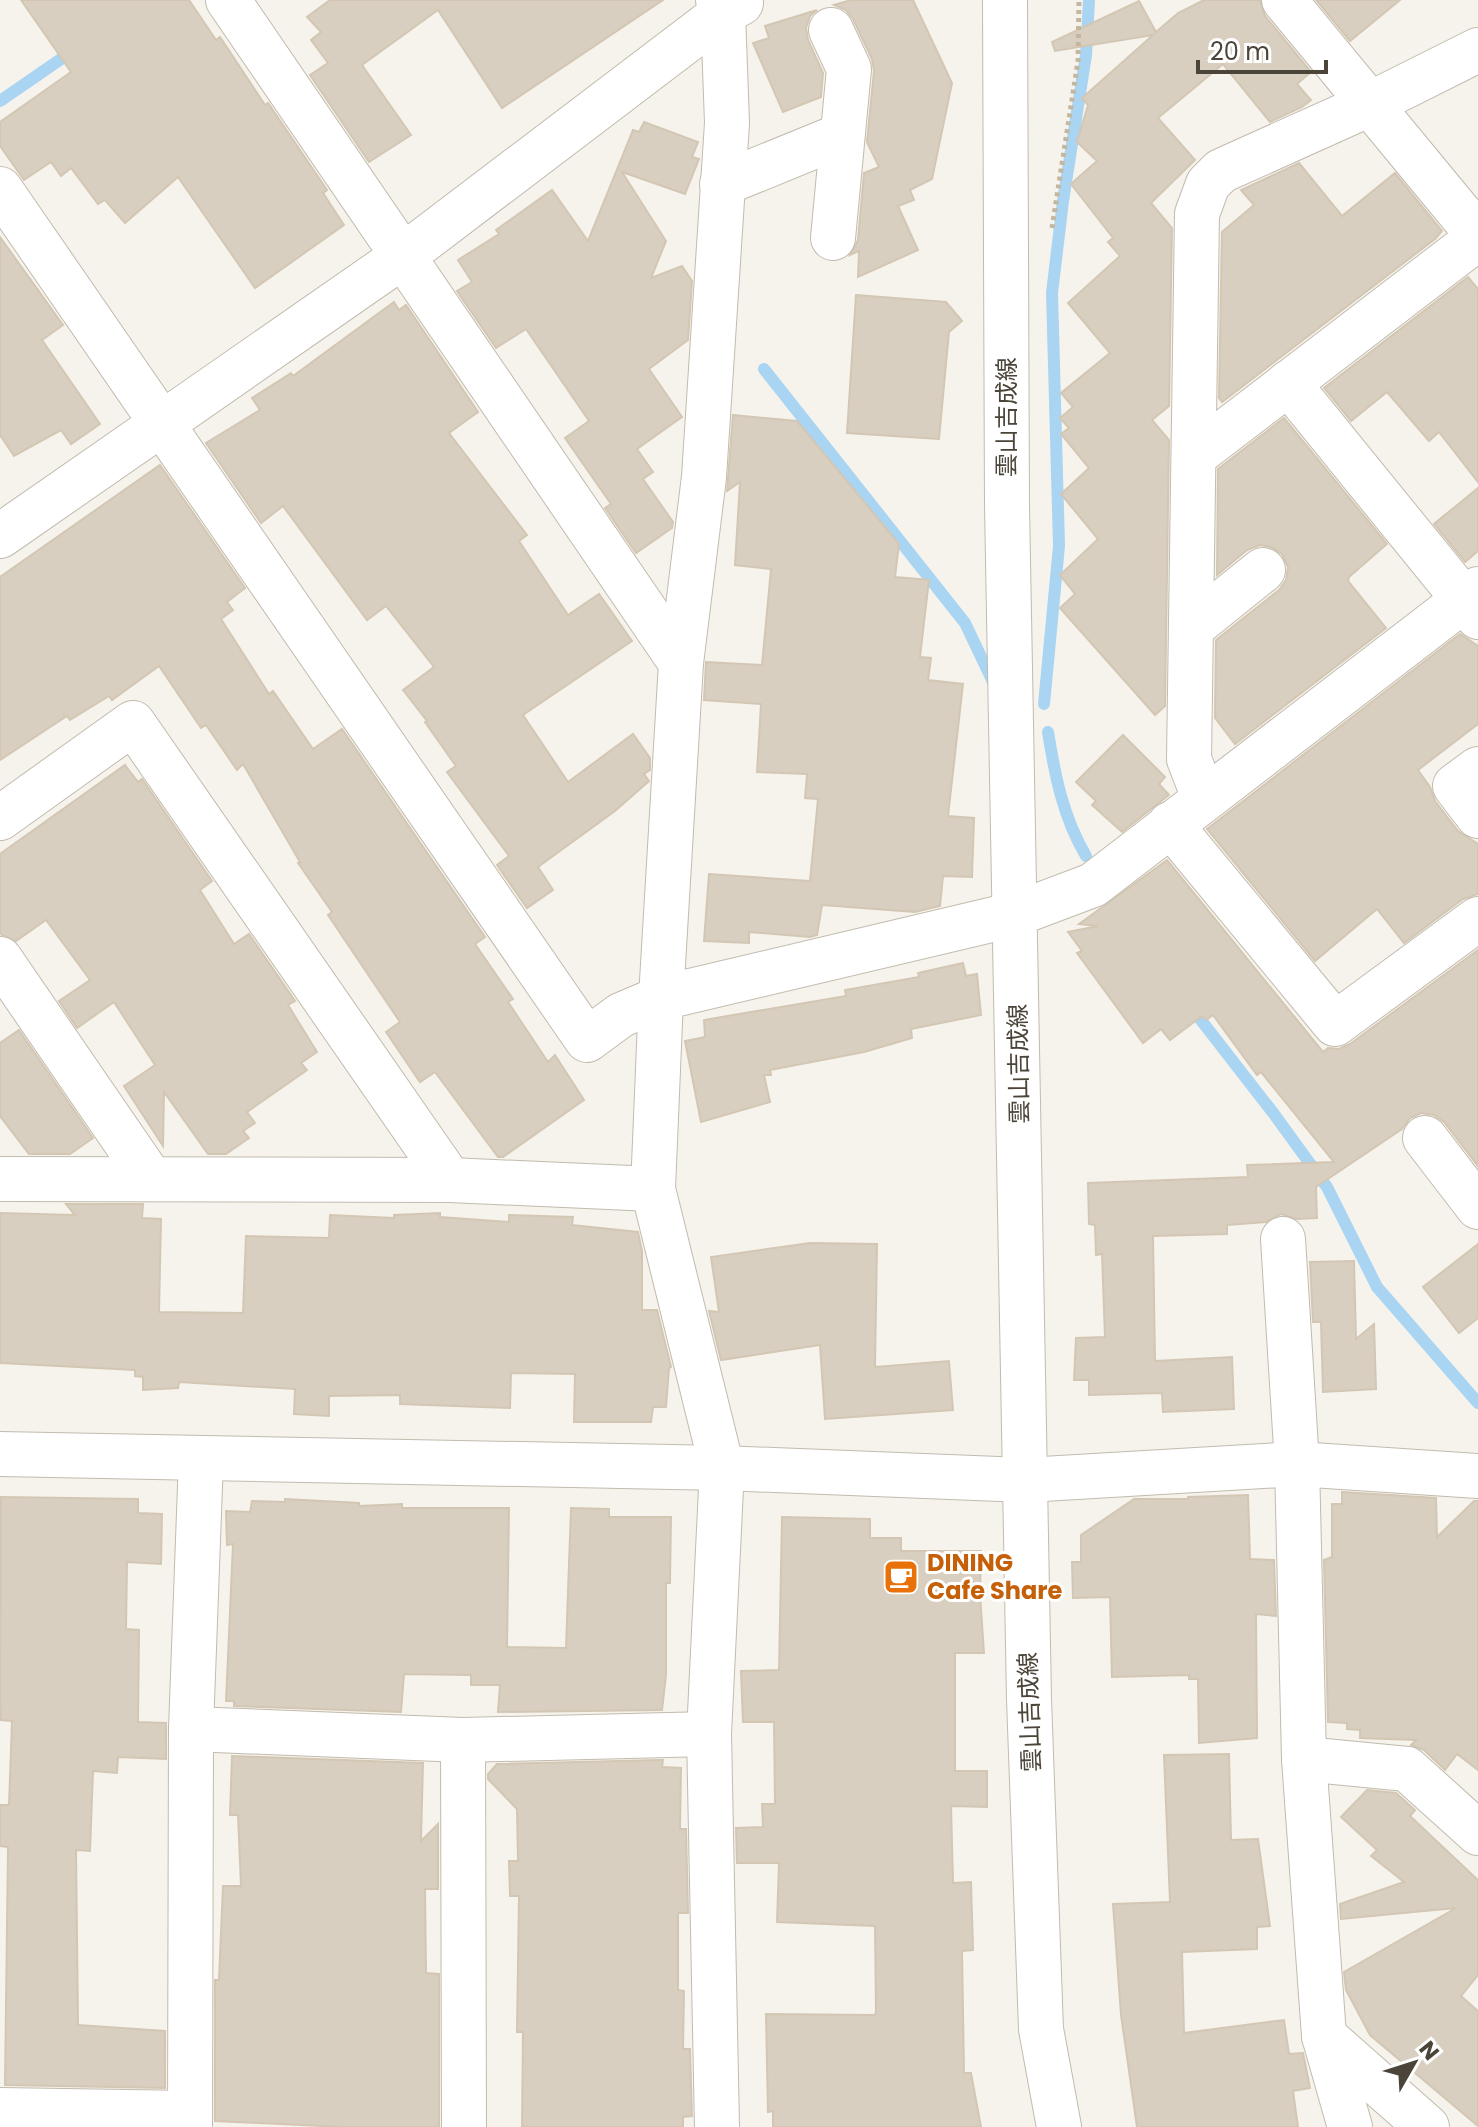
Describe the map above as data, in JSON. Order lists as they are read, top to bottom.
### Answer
{
  "streets": {
    "street": ["雲山吉成線"]
  },
  "places": {
    "cafe": ["DINING Cafe Share"]
  },
  "scale_bar": "20 m",
  "north": "top right"
}
